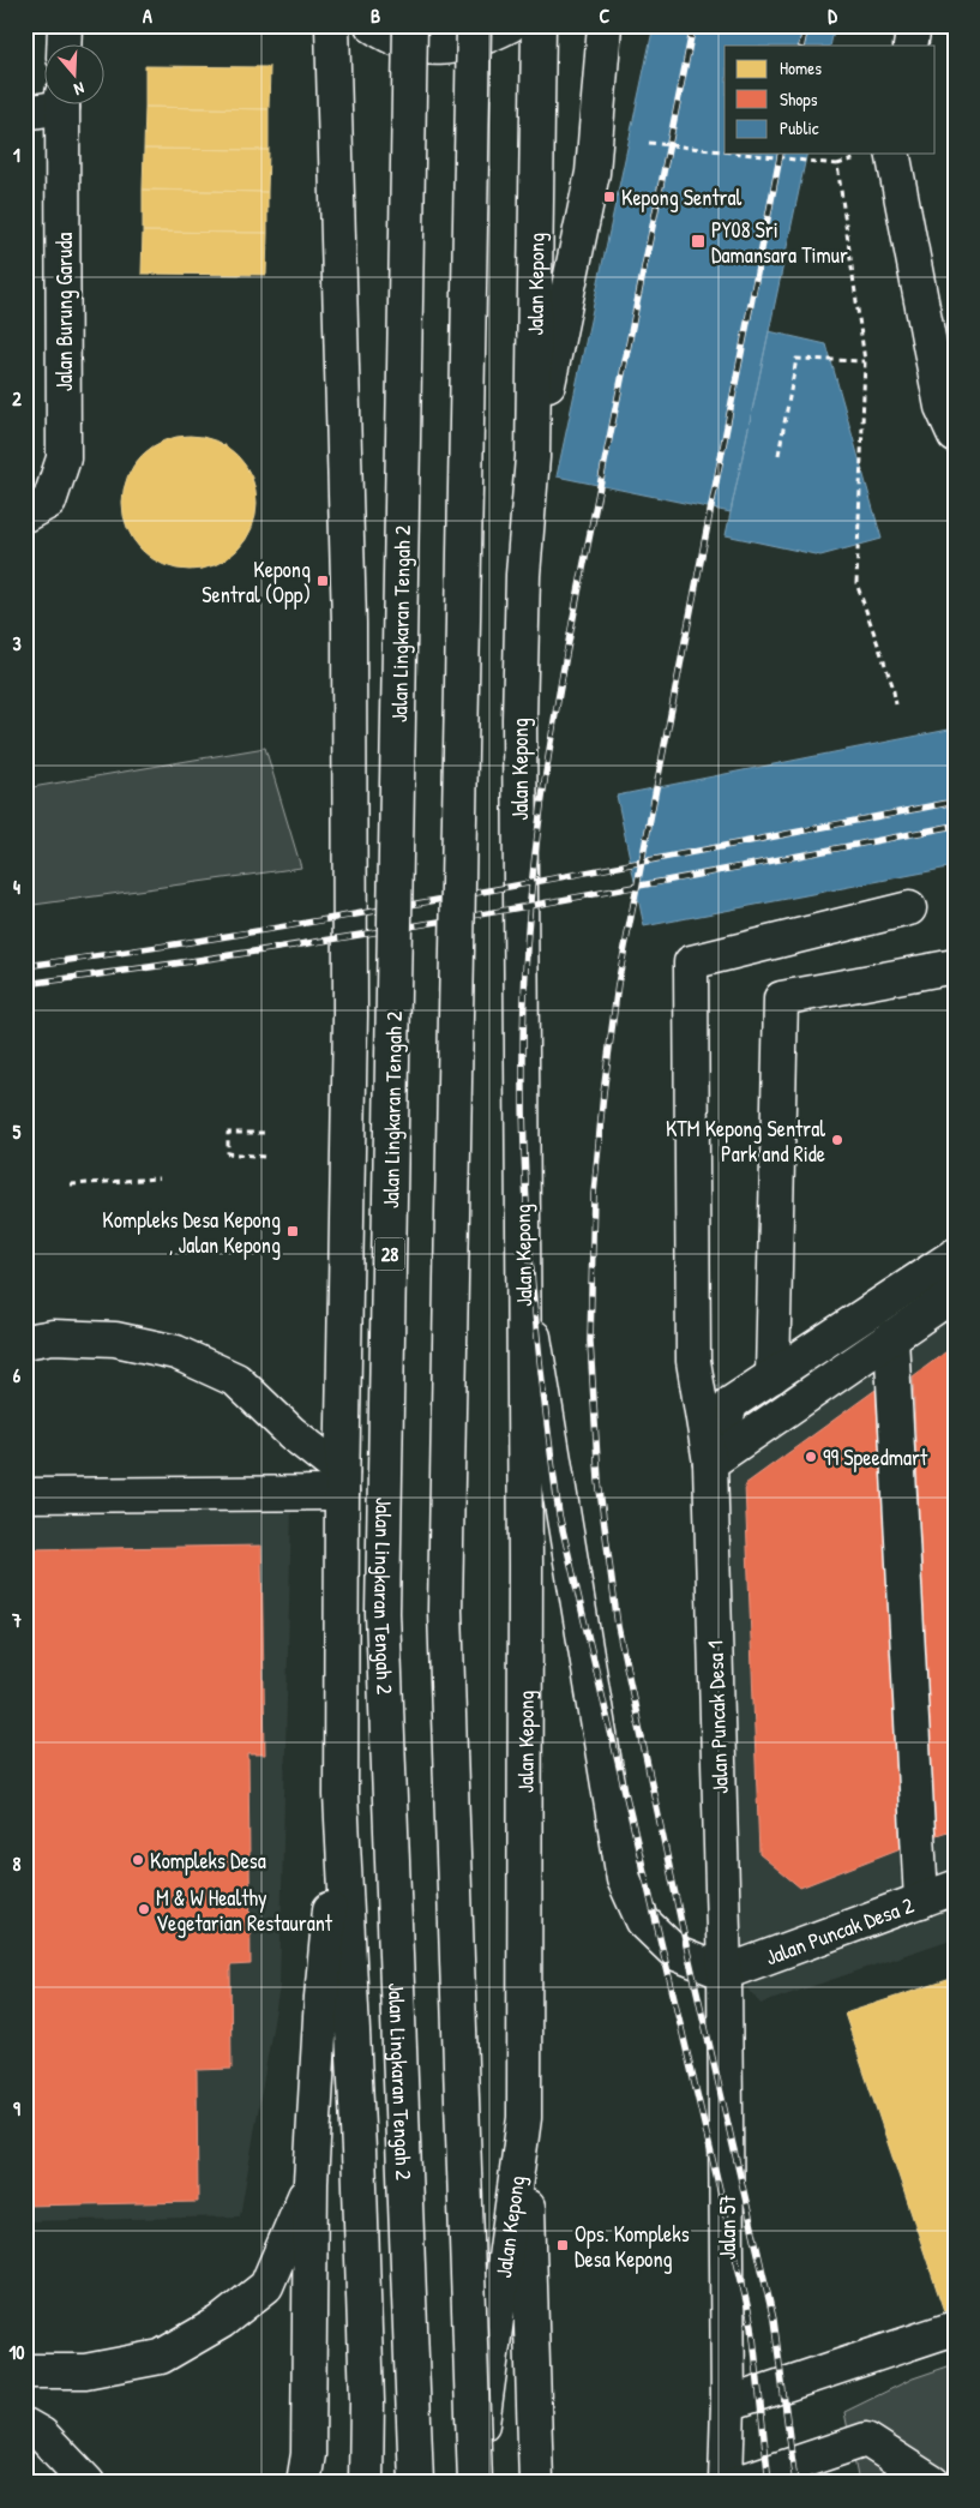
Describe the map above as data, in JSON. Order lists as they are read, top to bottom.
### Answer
{
  "streets": {
    "main road": [
      "Jalan Kepong",
      "Jalan Burung Garuda",
      "Jalan Lingkaran Tengah 2",
      "28",
      "Jalan Puncak Desa 1",
      "Jalan Puncak Desa 2",
      "Jalan 57"
    ]
  },
  "crossings": [
    ["Jalan Puncak Desa 1", "Jalan Puncak Desa 2"],
    ["Jalan Puncak Desa 1", "Jalan 57"],
    ["Jalan Puncak Desa 2", "Jalan 57"]
  ],
  "places": {
    "transit": [
      "Kepong Sentral",
      "PY08 Sri Damansara Timur",
      "Kepong Sentral (Opp)",
      "Kompleks Desa Kepong , Jalan Kepong",
      "Ops. Kompleks Desa Kepong"
    ],
    "other": [
      "KTM Kepong Sentral Park and Ride",
      "99 Speedmart",
      "Kompleks Desa",
      "M & W Healthy Vegetarian Restaurant"
    ]
  },
  "legend": ["Homes", "Shops", "Public"],
  "north": "bottom",
  "grid": {
    "columns": [
      "A",
      "B",
      "C",
      "D"
    ],
    "rows": [
      "1",
      "2",
      "3",
      "4",
      "5",
      "6",
      "7",
      "8",
      "9",
      "10"
    ]
  }
}
